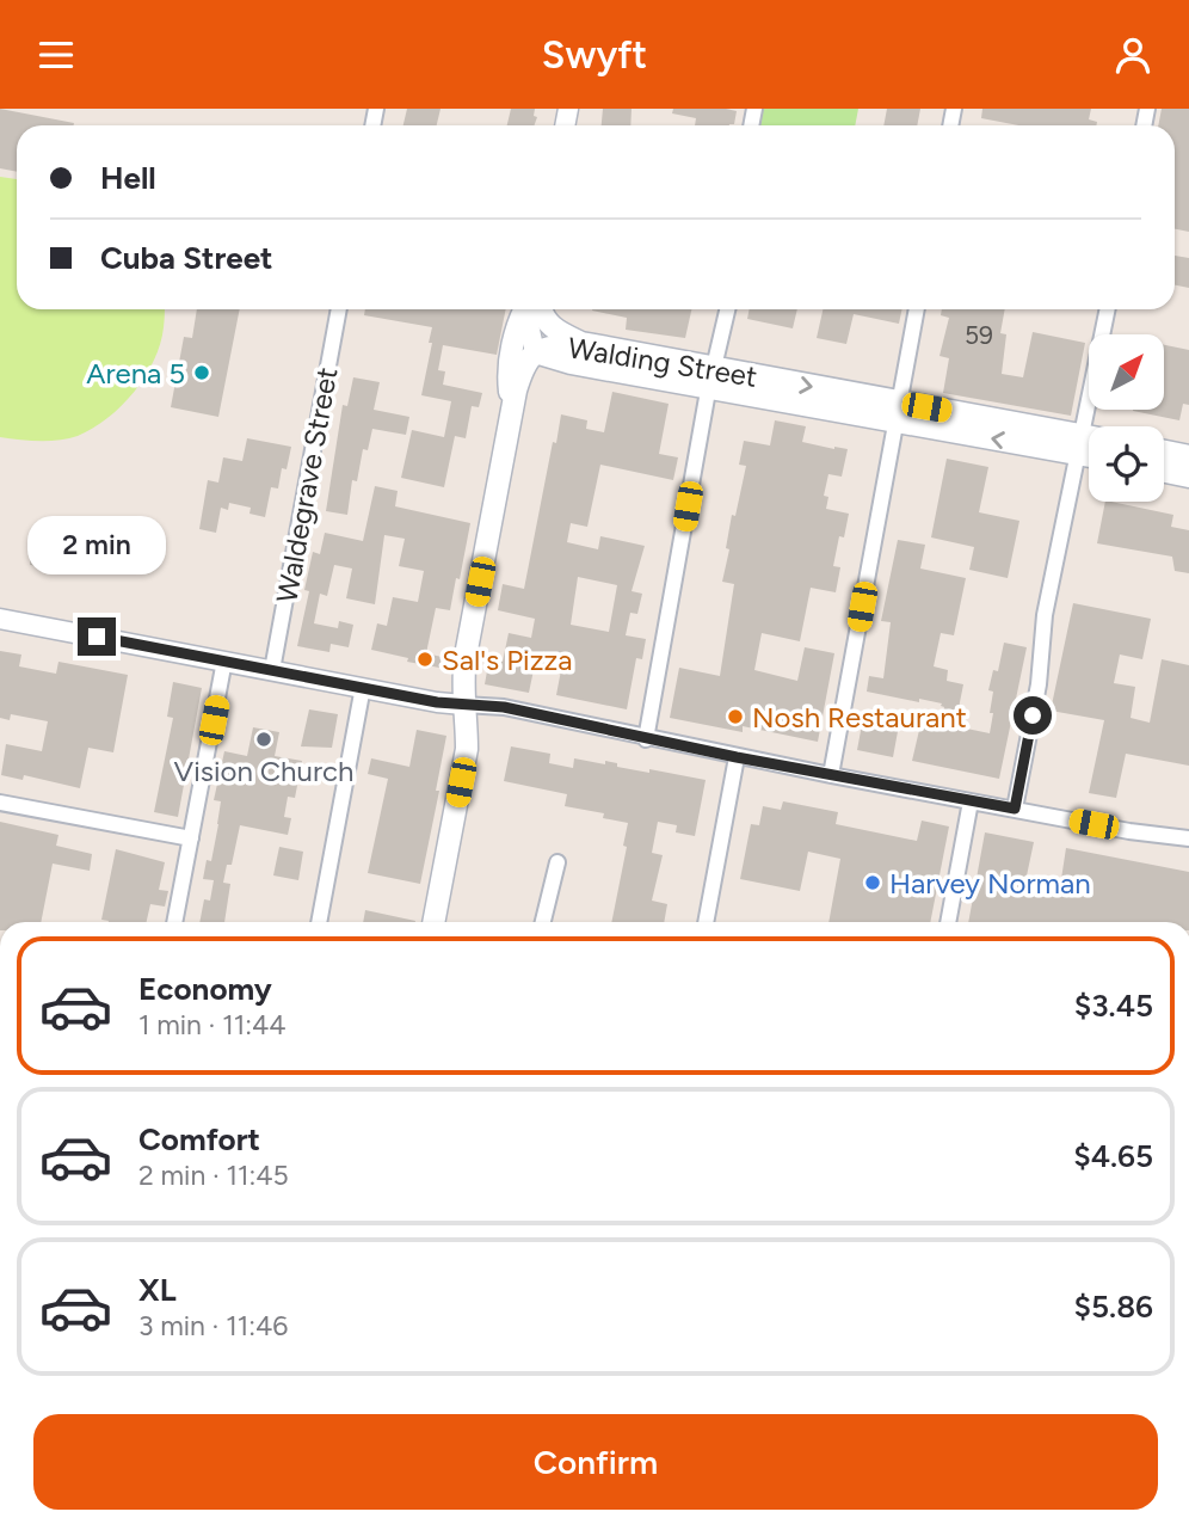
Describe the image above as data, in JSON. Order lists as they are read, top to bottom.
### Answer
{
  "streets": {
    "main road": ["Walding Street"],
    "street": ["Waldegrave Street"]
  },
  "places": [
    "Arena 5",
    "Sal's Pizza",
    "Nosh Restaurant",
    "Vision Church",
    "Harvey Norman"
  ],
  "house_numbers": ["59"],
  "north": "top right",
  "page": {
    "header": "Swyft",
    "banner": ["Hell", "Cuba Street"],
    "bubble": "2 min",
    "list": [
      {
        "name": "Economy",
        "note": "1 min · 11:44",
        "value": "$3.45"
      },
      {
        "name": "Comfort",
        "note": "2 min · 11:45",
        "value": "$4.65"
      },
      {
        "name": "XL",
        "note": "3 min · 11:46",
        "value": "$5.86"
      }
    ],
    "buttons": "Confirm"
  }
}
